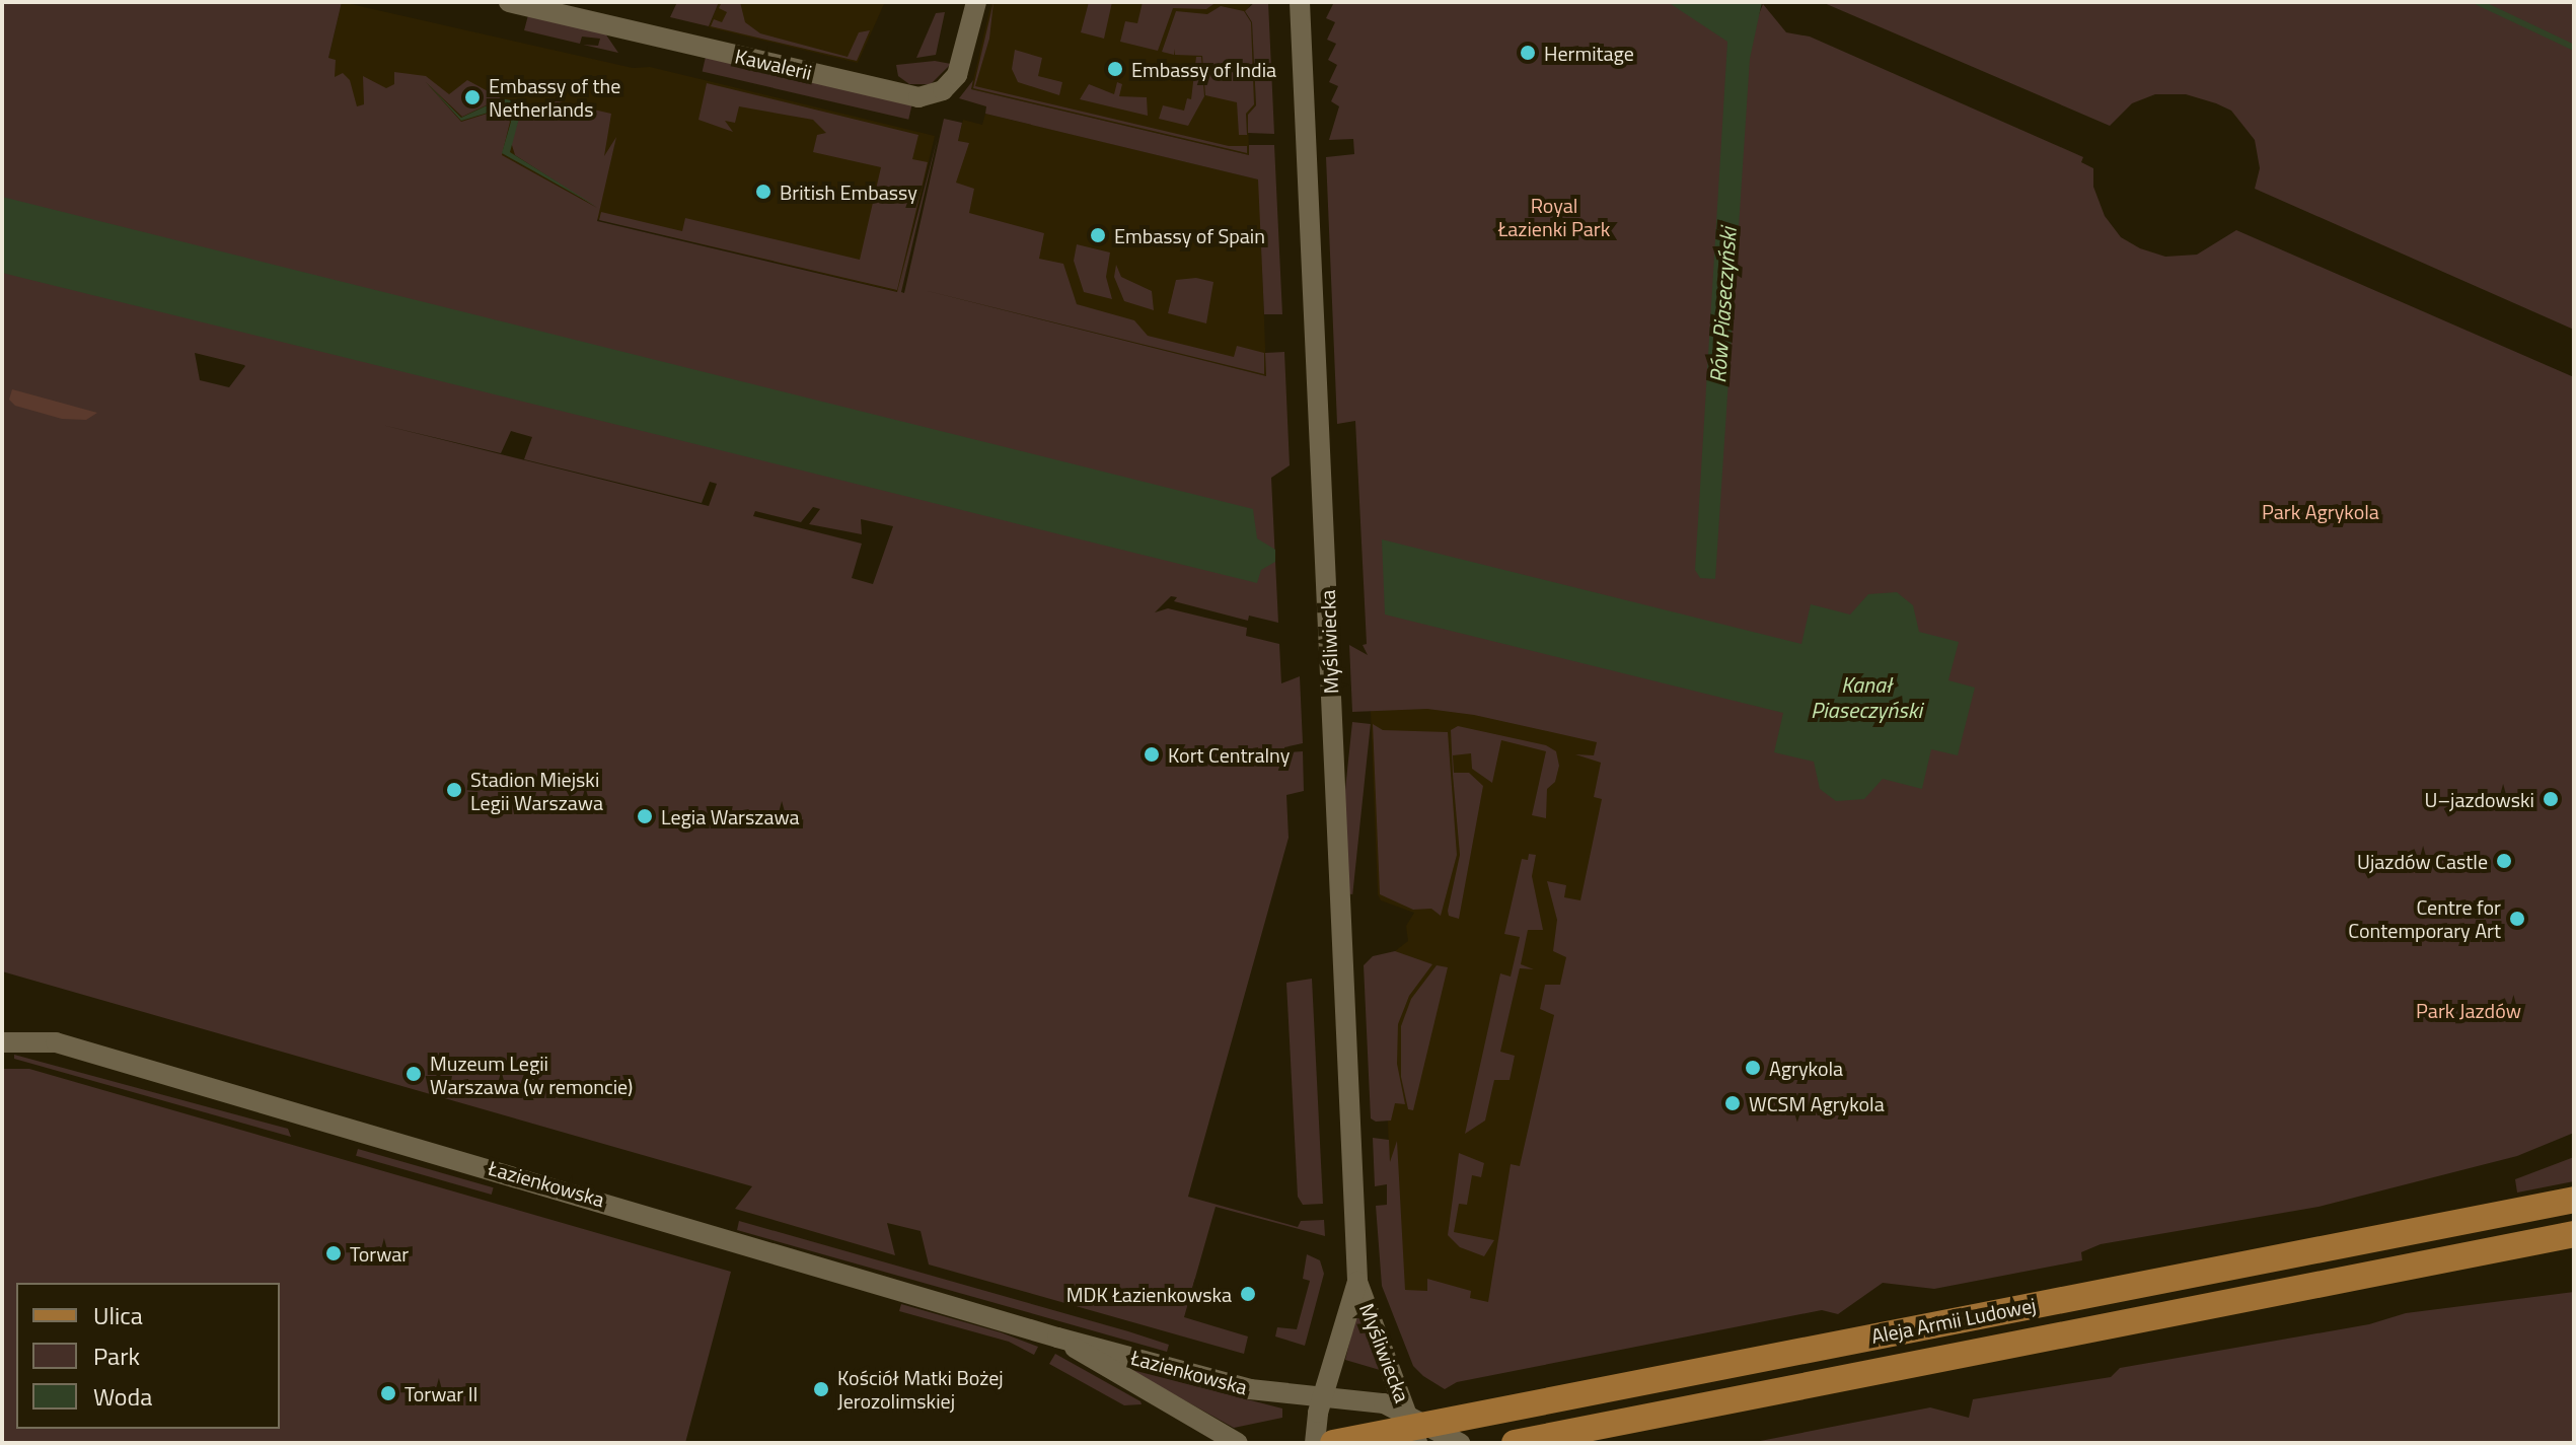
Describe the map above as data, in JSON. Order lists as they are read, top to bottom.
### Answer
{
  "streets": {
    "main road": ["Aleja Armii Ludowej"],
    "street": ["Kawalerii", "Myśliwiecka", "Łazienkowska"]
  },
  "crossings": [
    ["Myśliwiecka", "Łazienkowska"]
  ],
  "water": ["Rów Piaseczyński", "Kanał Piaseczyński"],
  "parks": ["Royal Łazienki Park", "Park Agrykola", "Park Jazdów"],
  "places": [
    "Hermitage",
    "Embassy of India",
    "Embassy of the Netherlands",
    "British Embassy",
    "Embassy of Spain",
    "Kort Centralny",
    "Stadion Miejski Legii Warszawa",
    "U–jazdowski",
    "Legia Warszawa",
    "Ujazdów Castle",
    "Centre for Contemporary Art",
    "Agrykola",
    "Muzeum Legii Warszawa (w remoncie)",
    "WCSM Agrykola",
    "Torwar",
    "MDK Łazienkowska",
    "Kościół Matki Bożej Jerozolimskiej",
    "Torwar II"
  ],
  "legend": ["Ulica", "Park", "Woda"]
}
